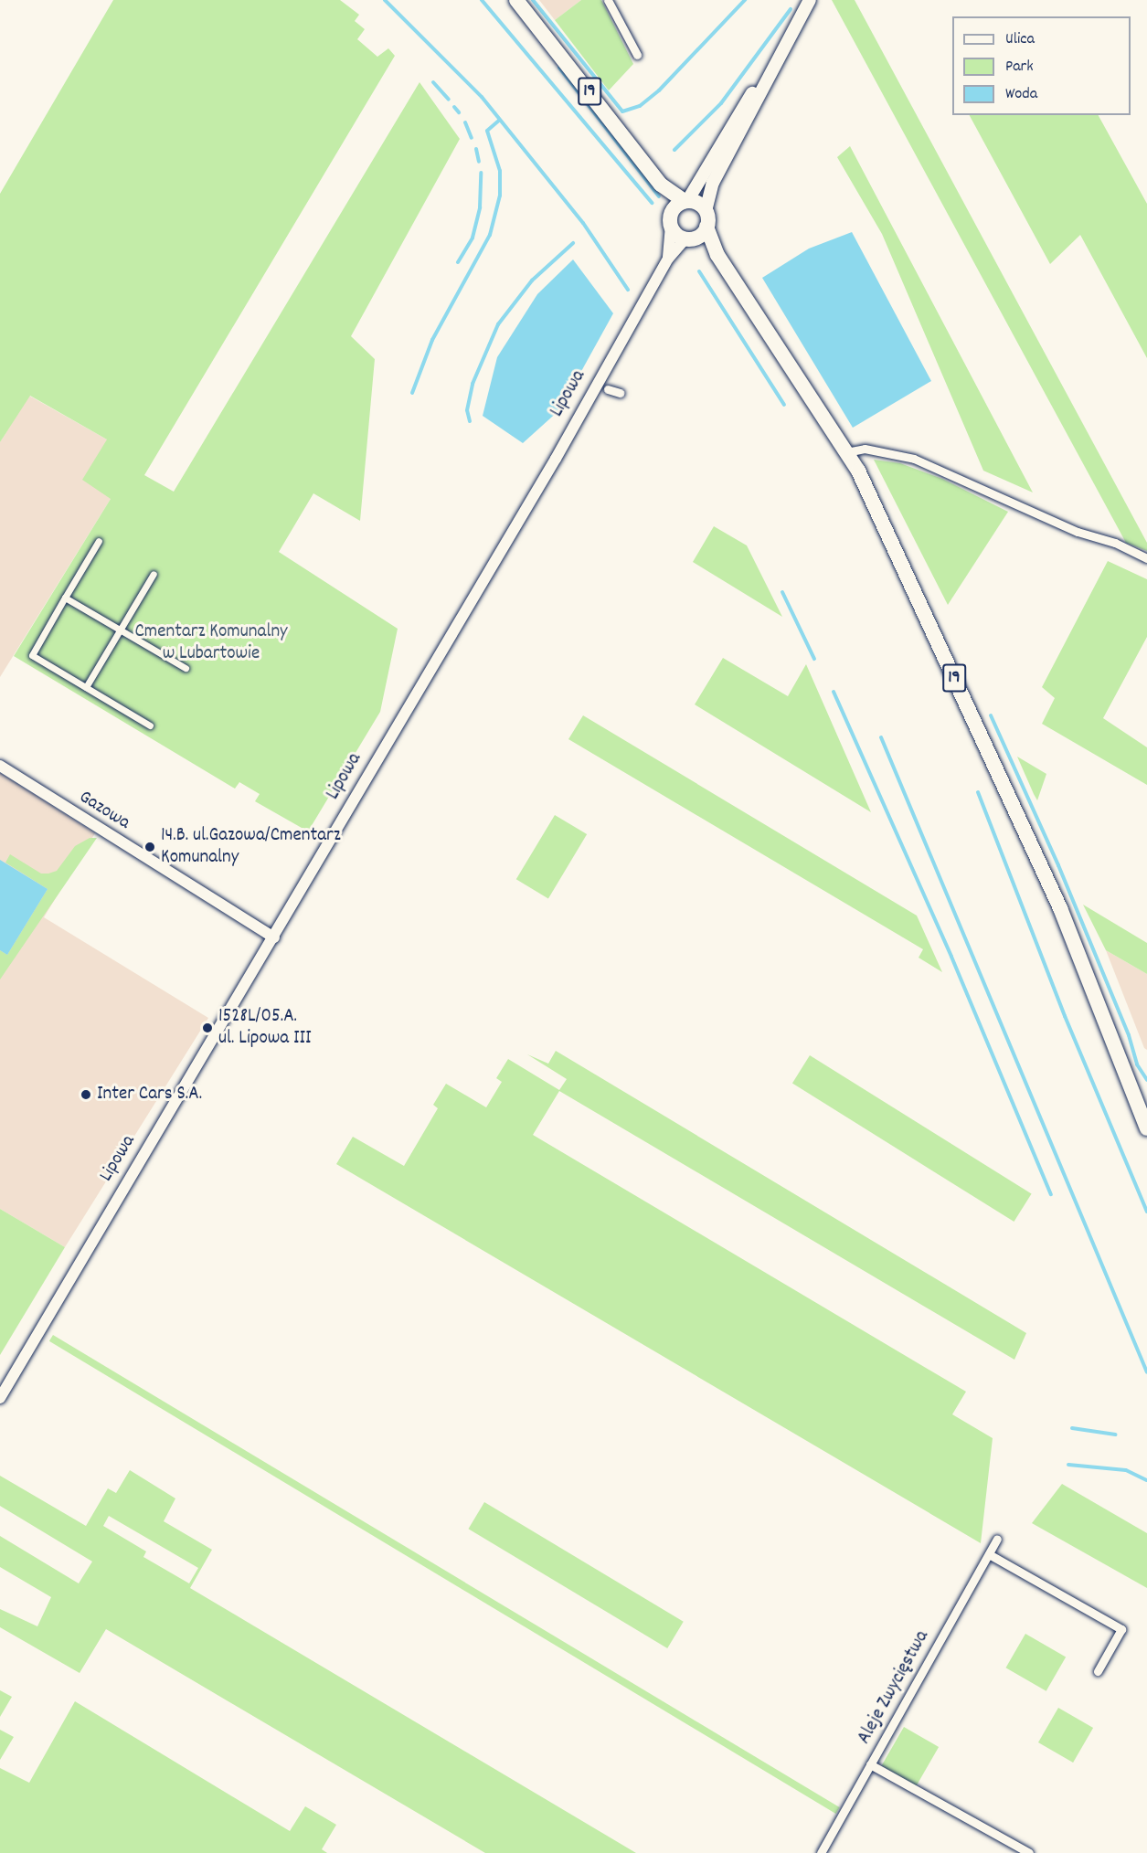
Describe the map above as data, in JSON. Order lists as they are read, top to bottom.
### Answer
{
  "streets": {
    "highway": ["19", "Lipowa"],
    "street": ["Gazowa", "Aleje Zwycięstwa"]
  },
  "crossings": [
    ["19", "Lipowa"],
    ["Lipowa", "Gazowa"]
  ],
  "parks": ["Cmentarz Komunalny w Lubartowie"],
  "places": ["14.B. ul.Gazowa/Cmentarz Komunalny", "1528L/05.A. ul. Lipowa III", "Inter Cars S.A."],
  "legend": ["Ulica", "Park", "Woda"]
}
